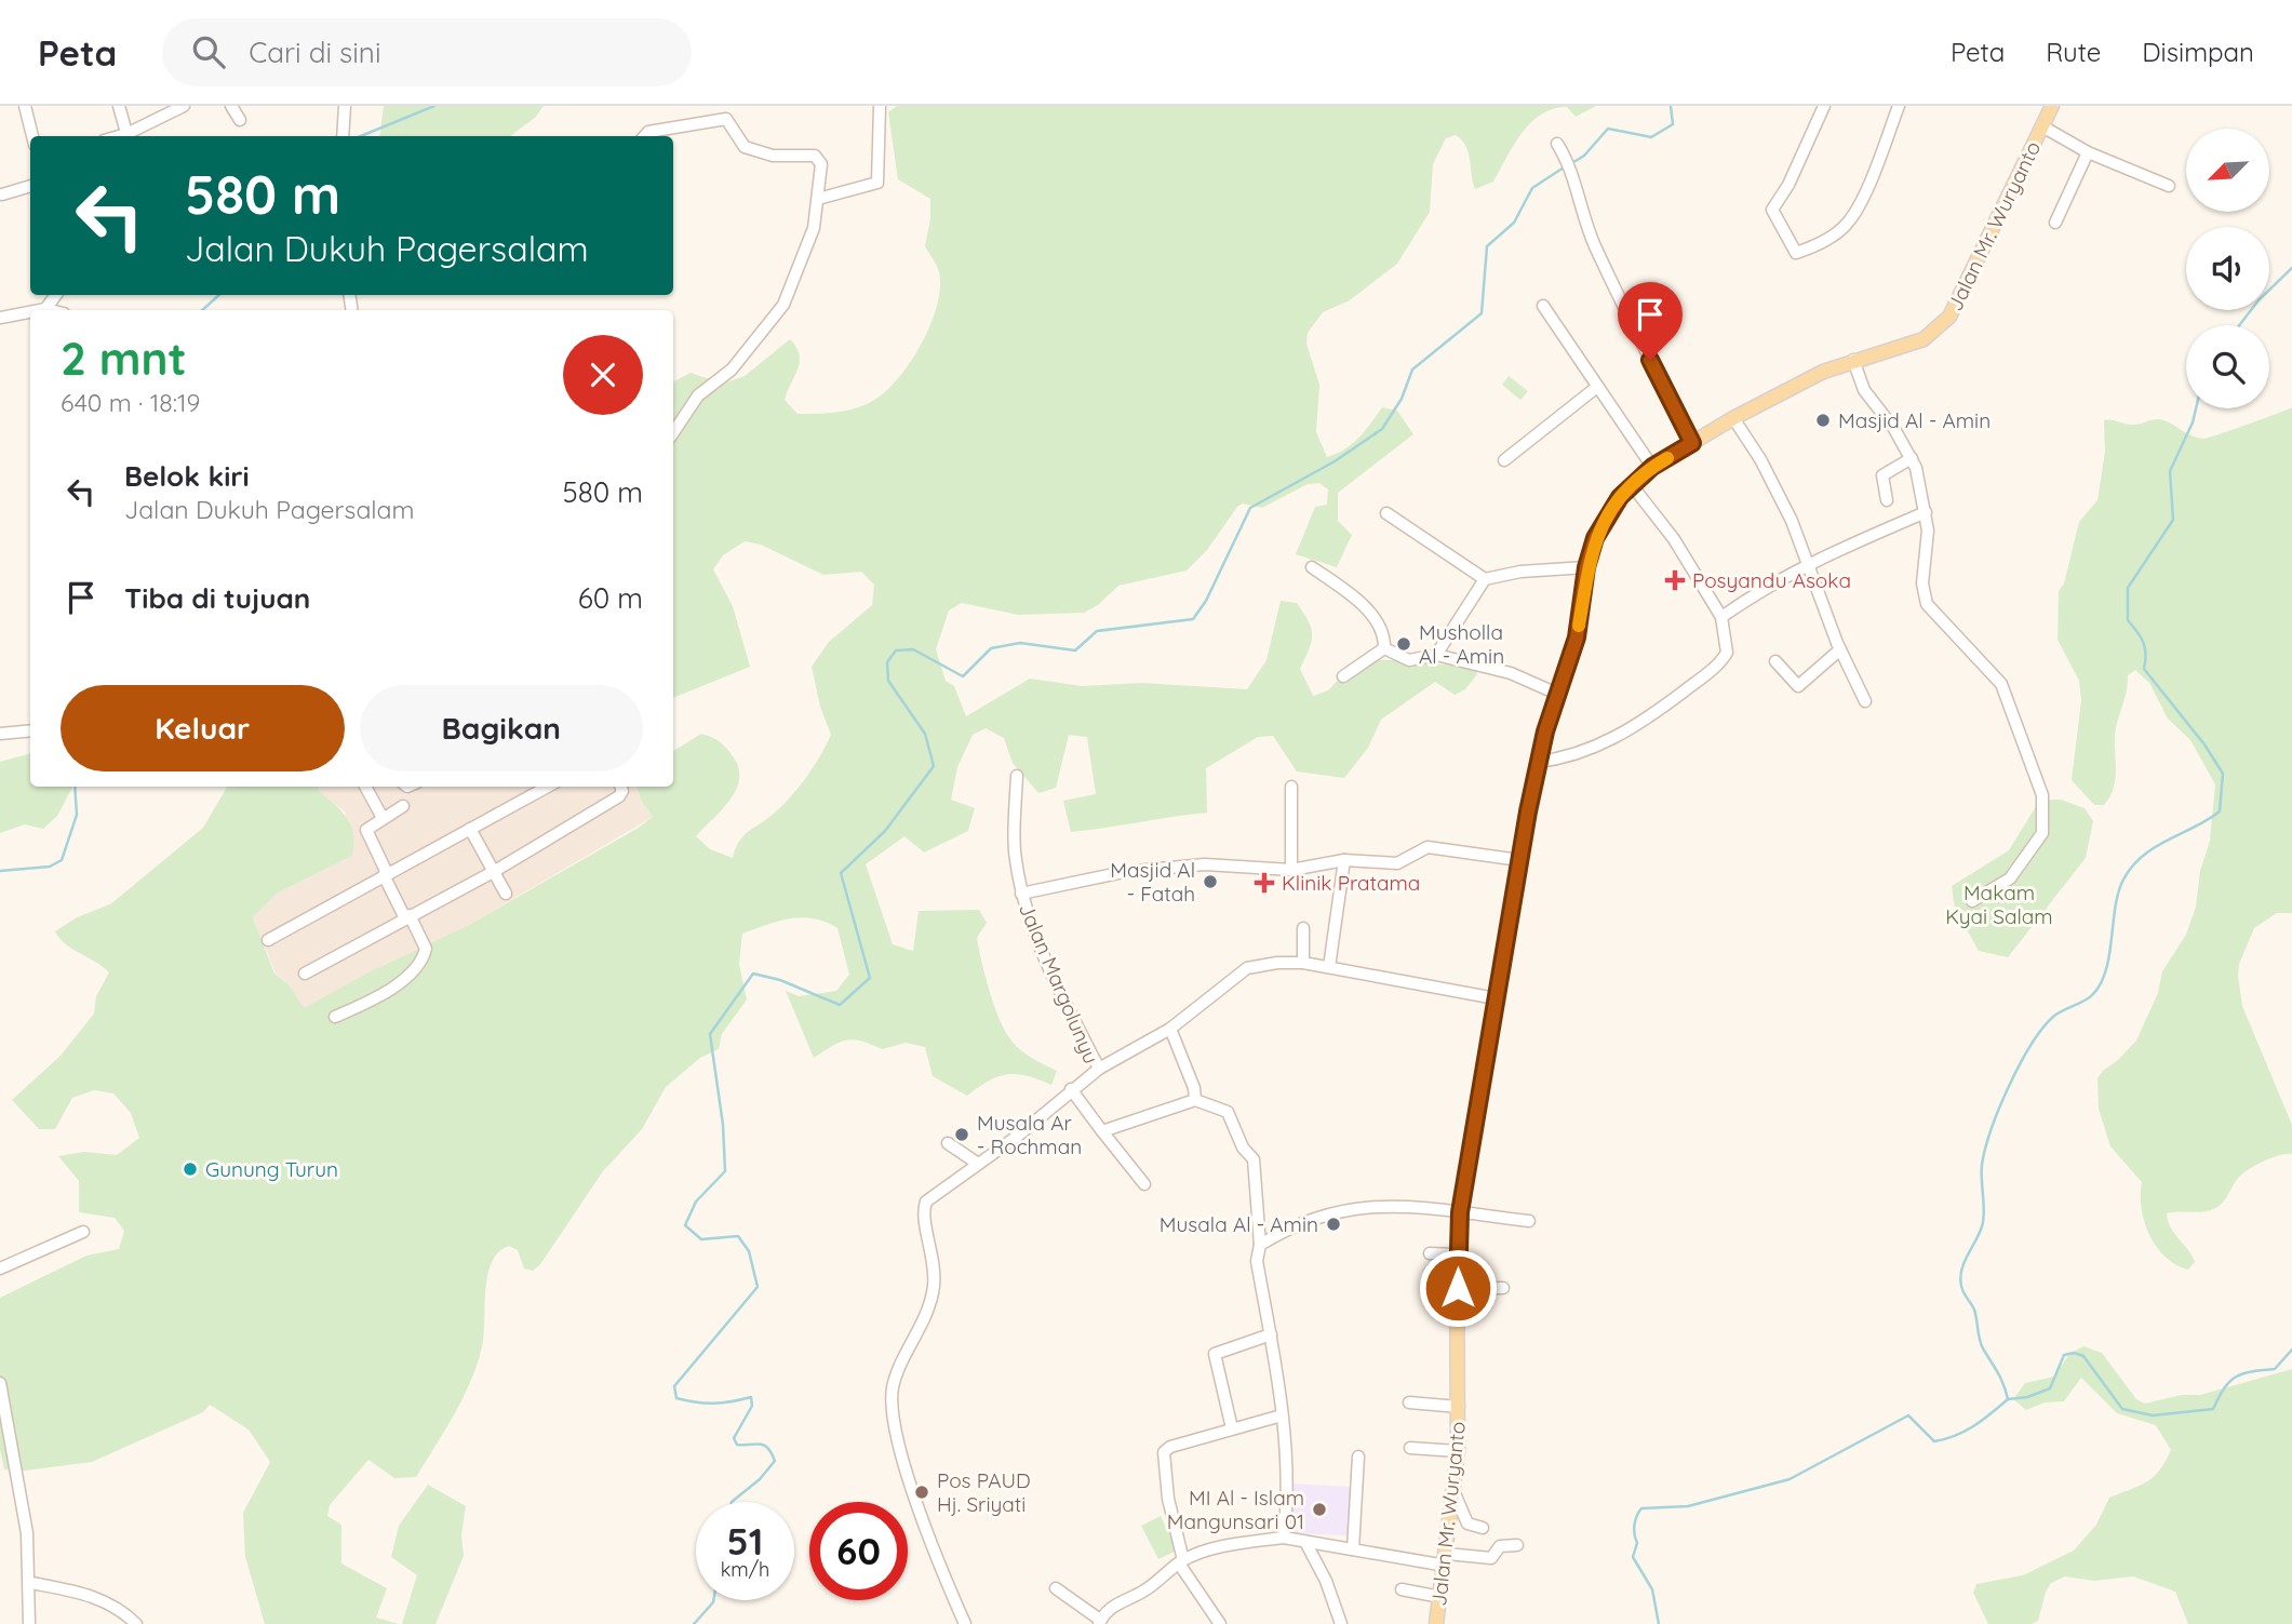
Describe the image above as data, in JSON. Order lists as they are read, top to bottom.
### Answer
{
  "streets": {
    "main road": ["Jalan Mr. Wuryanto"],
    "street": ["Jalan Margolunyu"]
  },
  "parks": ["Makam Kyai Salam"],
  "places": {
    "other": [
      "Masjid Al - Amin",
      "Musholla Al - Amin",
      "Masjid Al - Fatah",
      "Musala Ar - Rochman",
      "Gunung Turun",
      "Musala Al - Amin",
      "Pos PAUD Hj. Sriyati",
      "MI Al - Islam Mangunsari 01"
    ],
    "health": ["Posyandu Asoka", "Klinik Pratama"]
  },
  "north": "bottom left",
  "page": {
    "header": "Peta",
    "search": "Cari di sini",
    "nav": ["Peta", "Rute", "Disimpan"],
    "turn": ["580 m", "Jalan Dukuh Pagersalam"],
    "heading": ["2 mnt", "640 m · 18:19"],
    "list": [
      {
        "name": "Belok kiri",
        "note": "Jalan Dukuh Pagersalam",
        "value": "580 m"
      },
      {
        "name": "Tiba di tujuan",
        "value": "60 m"
      }
    ],
    "buttons": ["Keluar", "Bagikan"],
    "speed": "51 km/h",
    "limit": "60"
  }
}
